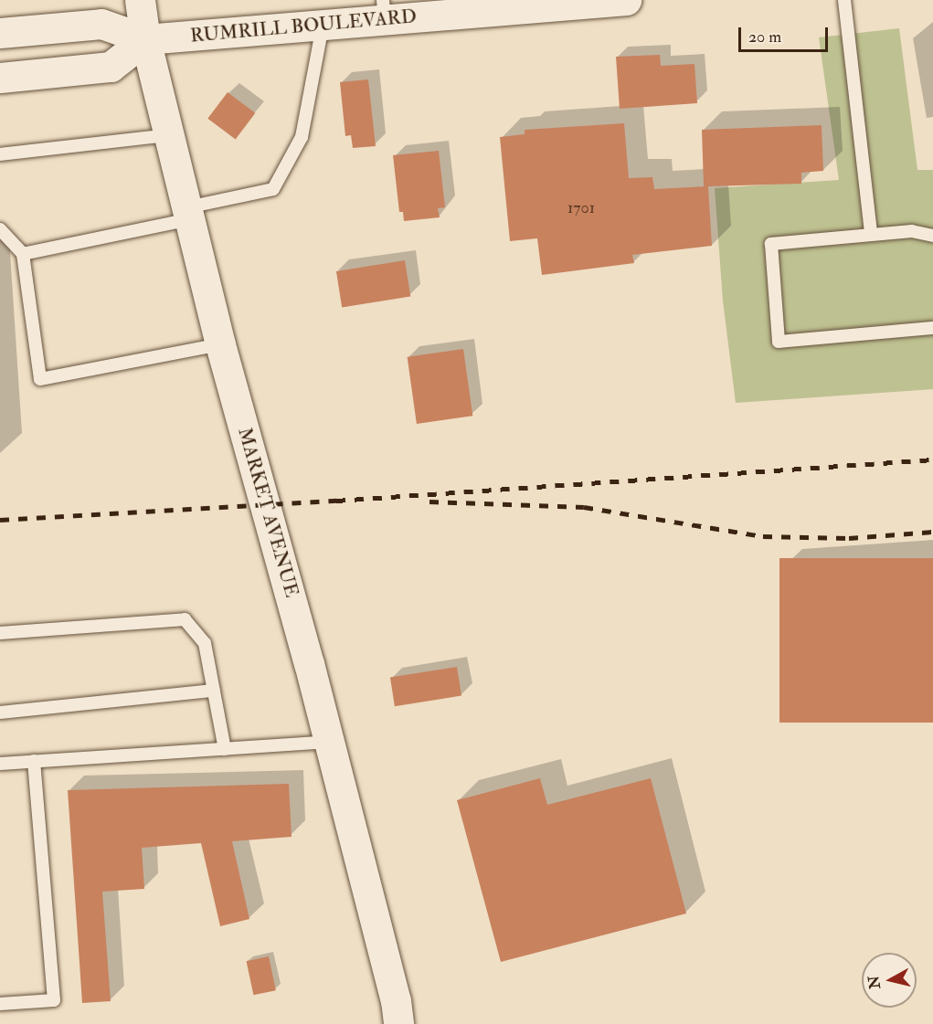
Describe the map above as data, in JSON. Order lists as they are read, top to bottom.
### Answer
{
  "streets": {
    "street": ["RUMRILL BOULEVARD", "MARKET AVENUE"]
  },
  "crossings": [
    ["RUMRILL BOULEVARD", "MARKET AVENUE"]
  ],
  "house_numbers": ["1701"],
  "scale_bar": "20 m",
  "north": "left"
}
